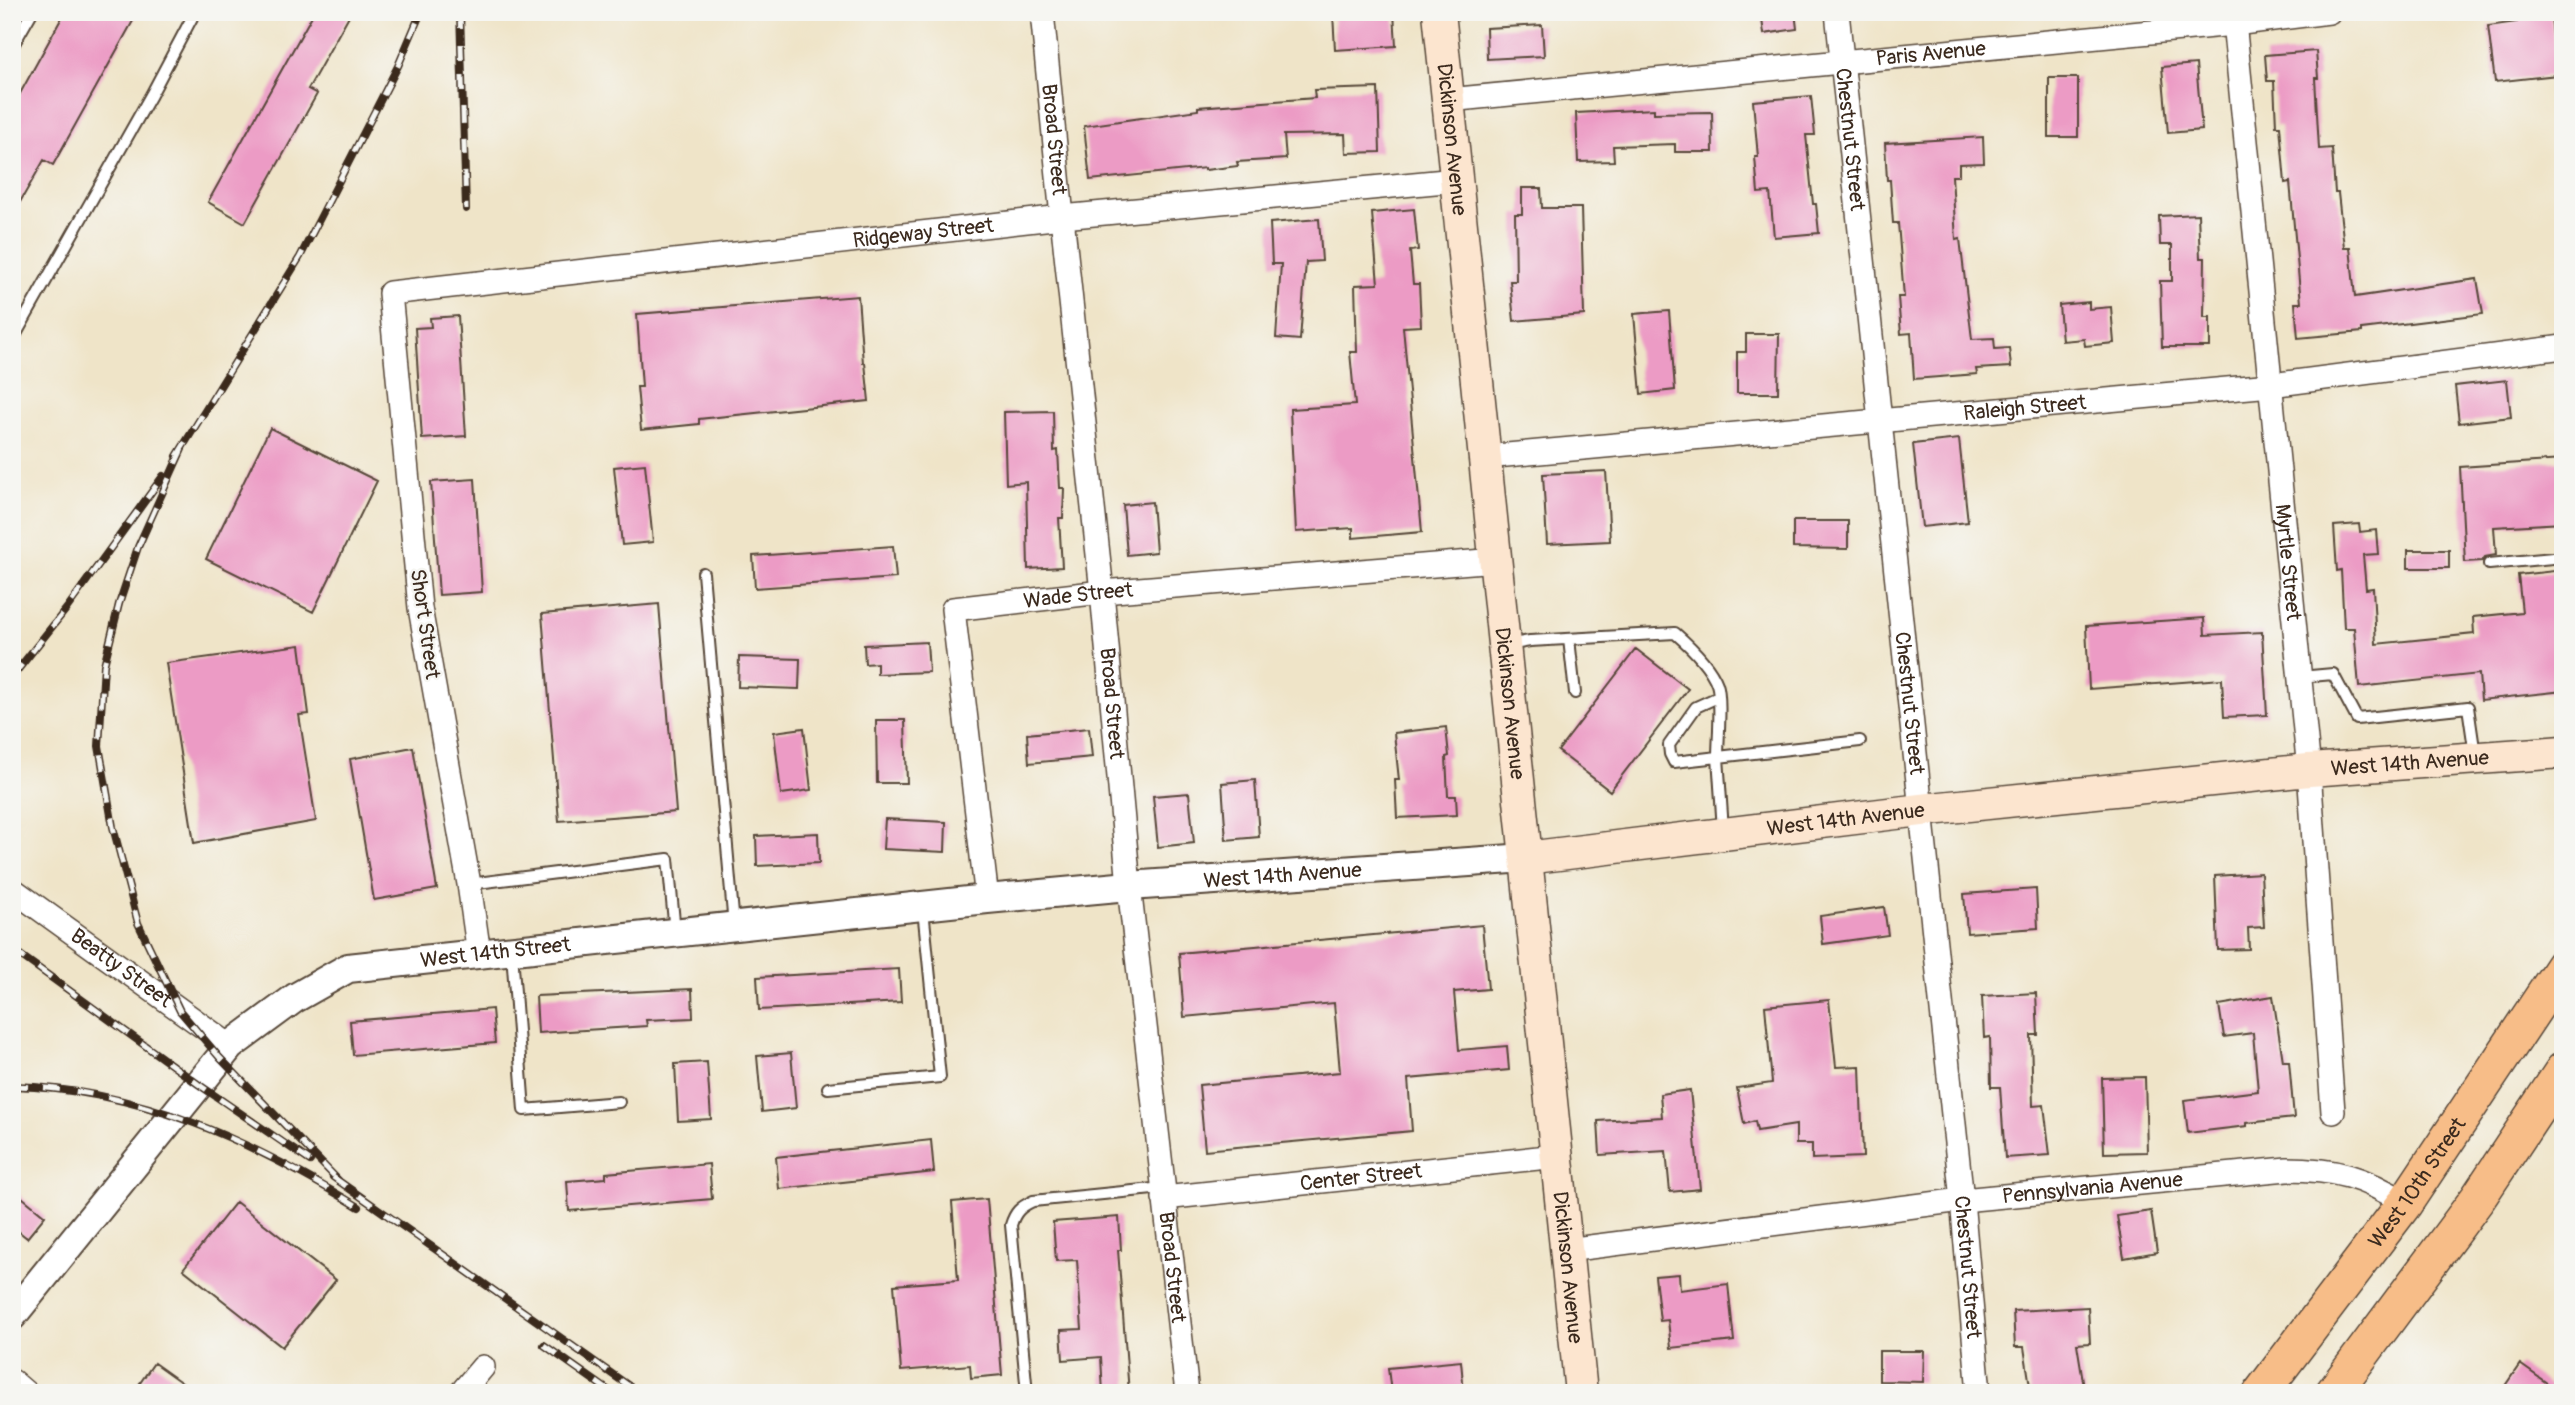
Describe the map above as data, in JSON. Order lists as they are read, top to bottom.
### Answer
{
  "streets": {
    "main road": ["Dickinson Avenue", "West 14th Avenue", "West 10th Street"],
    "street": [
      "Paris Avenue",
      "Chestnut Street",
      "Broad Street",
      "Ridgeway Street",
      "Raleigh Street",
      "Myrtle Street",
      "Wade Street",
      "Short Street",
      "West 14th Street",
      "Beatty Street",
      "Center Street",
      "Pennsylvania Avenue"
    ]
  },
  "crossings": [
    ["Paris Avenue", "Dickinson Avenue"],
    ["Paris Avenue", "Chestnut Street"],
    ["Paris Avenue", "Myrtle Street"],
    ["Dickinson Avenue", "Ridgeway Street"],
    ["Dickinson Avenue", "Raleigh Street"],
    ["Dickinson Avenue", "Wade Street"],
    ["Dickinson Avenue", "West 14th Avenue"],
    ["Dickinson Avenue", "Center Street"],
    ["Dickinson Avenue", "Pennsylvania Avenue"],
    ["Chestnut Street", "Raleigh Street"],
    ["Chestnut Street", "West 14th Avenue"],
    ["Chestnut Street", "Pennsylvania Avenue"],
    ["Broad Street", "Ridgeway Street"],
    ["Broad Street", "Wade Street"],
    ["Broad Street", "West 14th Avenue"],
    ["Broad Street", "West 14th Street"],
    ["Broad Street", "Center Street"],
    ["Ridgeway Street", "Short Street"],
    ["Raleigh Street", "Myrtle Street"],
    ["Myrtle Street", "West 14th Avenue"],
    ["Wade Street", "West 14th Street"],
    ["Short Street", "West 14th Street"],
    ["West 14th Avenue", "West 14th Street"],
    ["West 14th Street", "Beatty Street"],
    ["West 10th Street", "Pennsylvania Avenue"]
  ]
}
